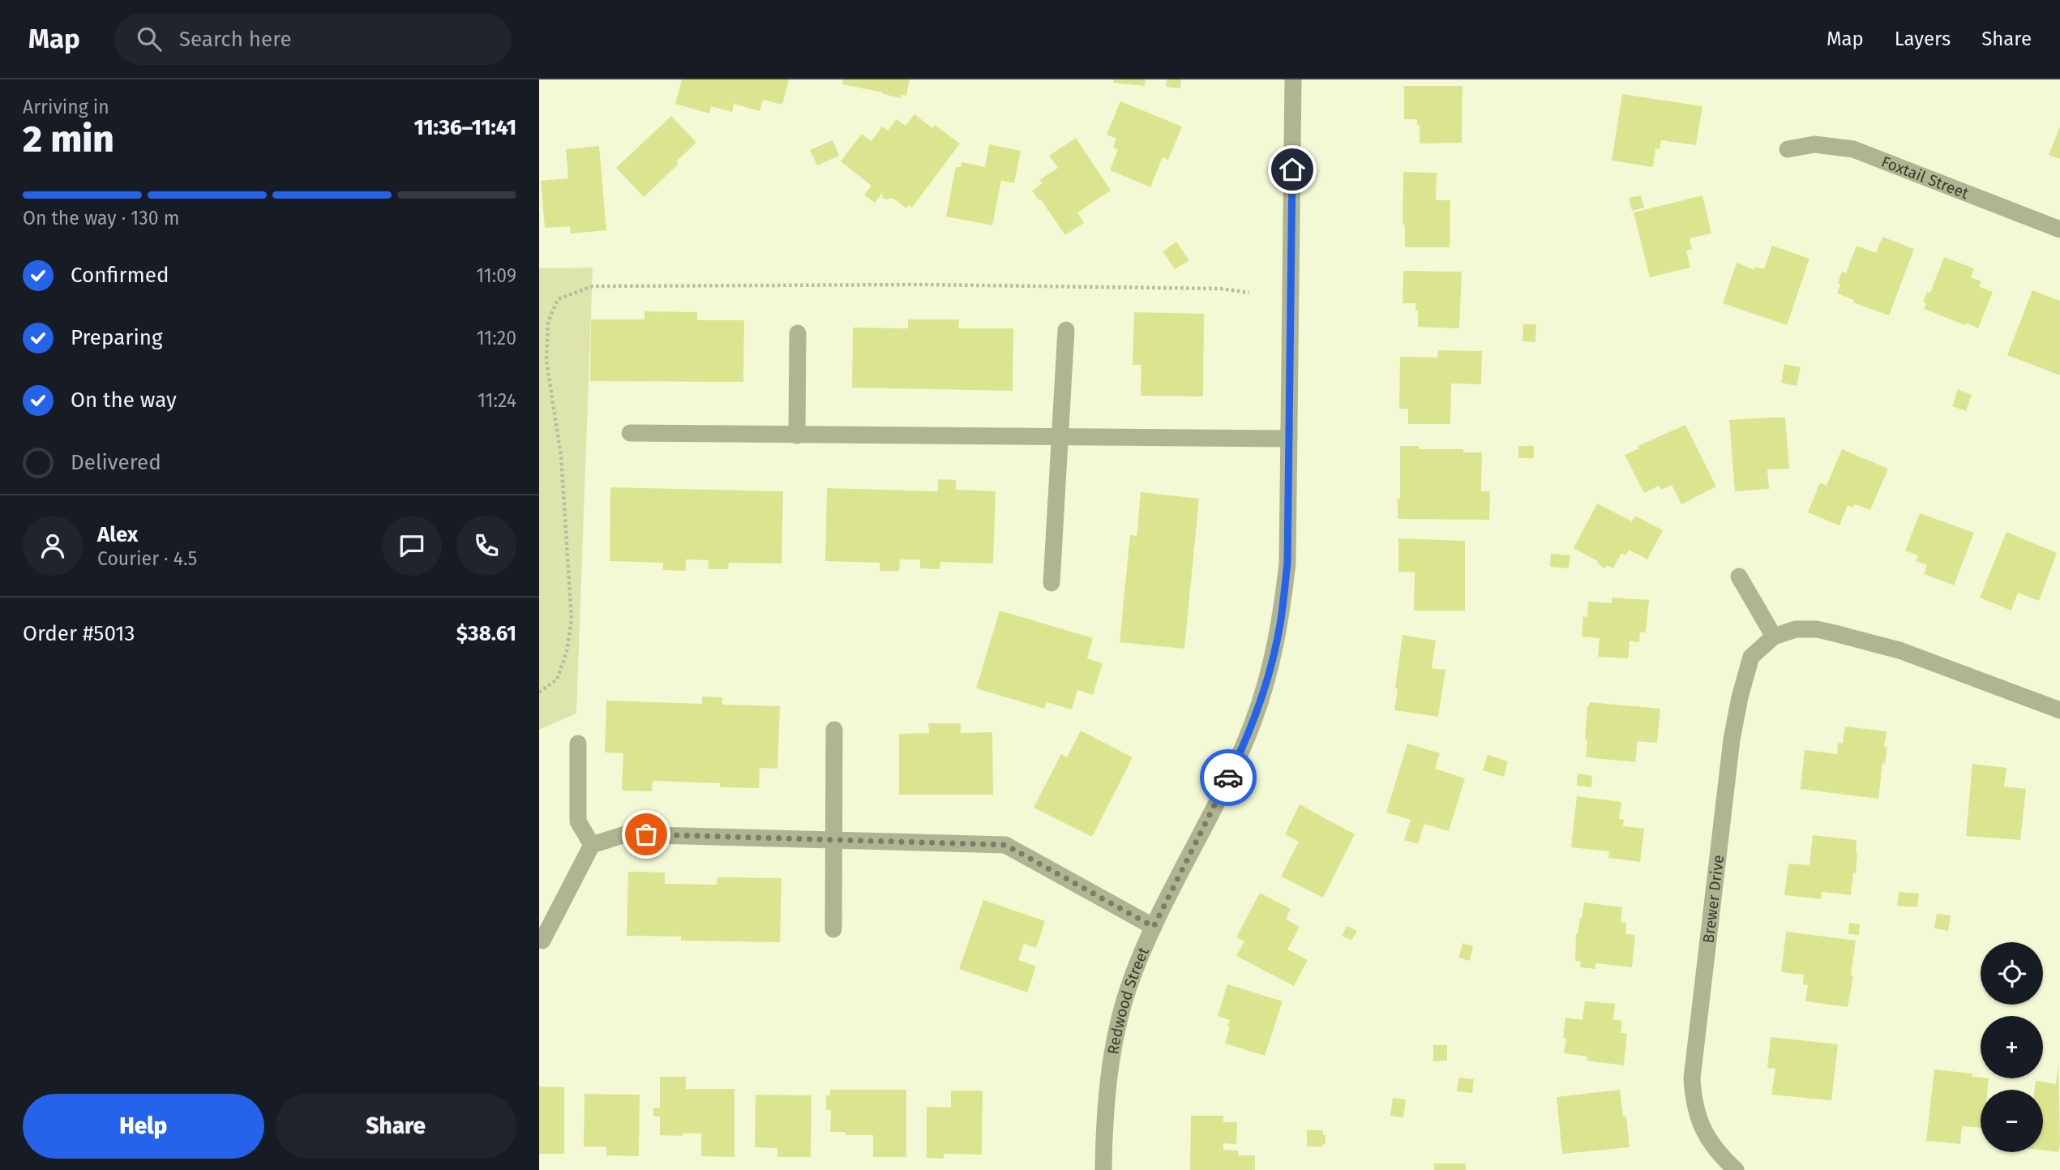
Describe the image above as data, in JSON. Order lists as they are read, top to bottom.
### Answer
{
  "streets": {
    "street": ["Foxtail Street", "Brewer Drive", "Redwood Street"]
  },
  "page": {
    "header": "Map",
    "search": "Search here",
    "nav": ["Map", "Layers", "Share"],
    "heading": ["2 min", "Arriving in", "11:36–11:41"],
    "panel": [
      "Alex",
      "Courier · 4.5",
      "Order #5013",
      "$38.61"
    ],
    "bar": "On the way · 130 m",
    "list": [
      ["Confirmed", "11:09"],
      ["Preparing", "11:20"],
      ["On the way", "11:24"],
      "Delivered"
    ],
    "map_buttons": ["+", "−"],
    "buttons": ["Help", "Share"]
  }
}
